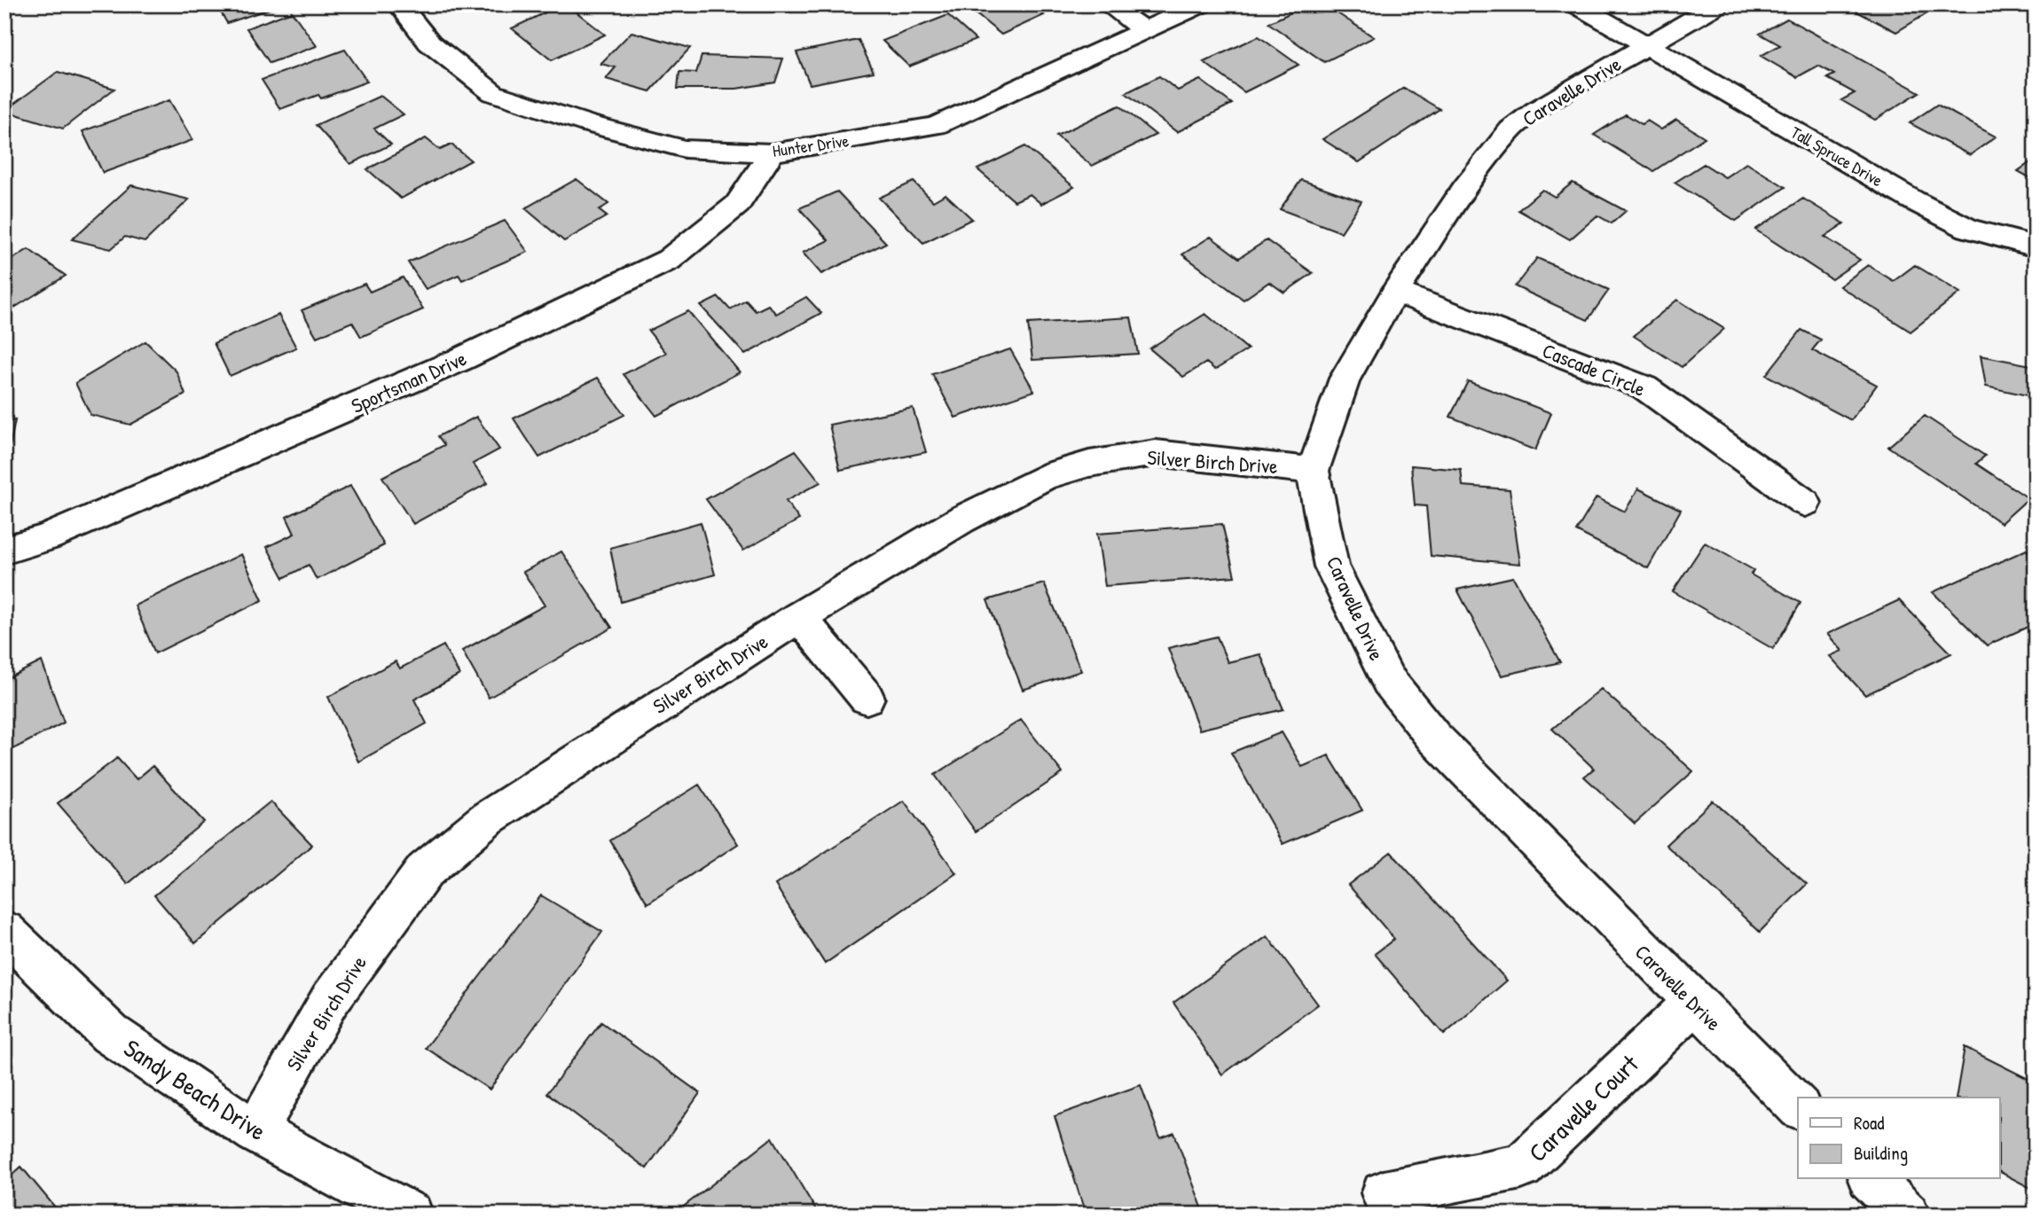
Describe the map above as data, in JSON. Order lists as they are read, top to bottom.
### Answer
{
  "streets": {
    "street": [
      "Caravelle Drive",
      "Hunter Drive",
      "Tall Spruce Drive",
      "Cascade Circle",
      "Sportsman Drive",
      "Silver Birch Drive",
      "Sandy Beach Drive",
      "Caravelle Court"
    ]
  },
  "crossings": [
    ["Caravelle Drive", "Tall Spruce Drive"],
    ["Caravelle Drive", "Cascade Circle"],
    ["Caravelle Drive", "Silver Birch Drive"],
    ["Caravelle Drive", "Caravelle Court"],
    ["Hunter Drive", "Sportsman Drive"],
    ["Silver Birch Drive", "Sandy Beach Drive"]
  ],
  "legend": ["Road", "Building"]
}
